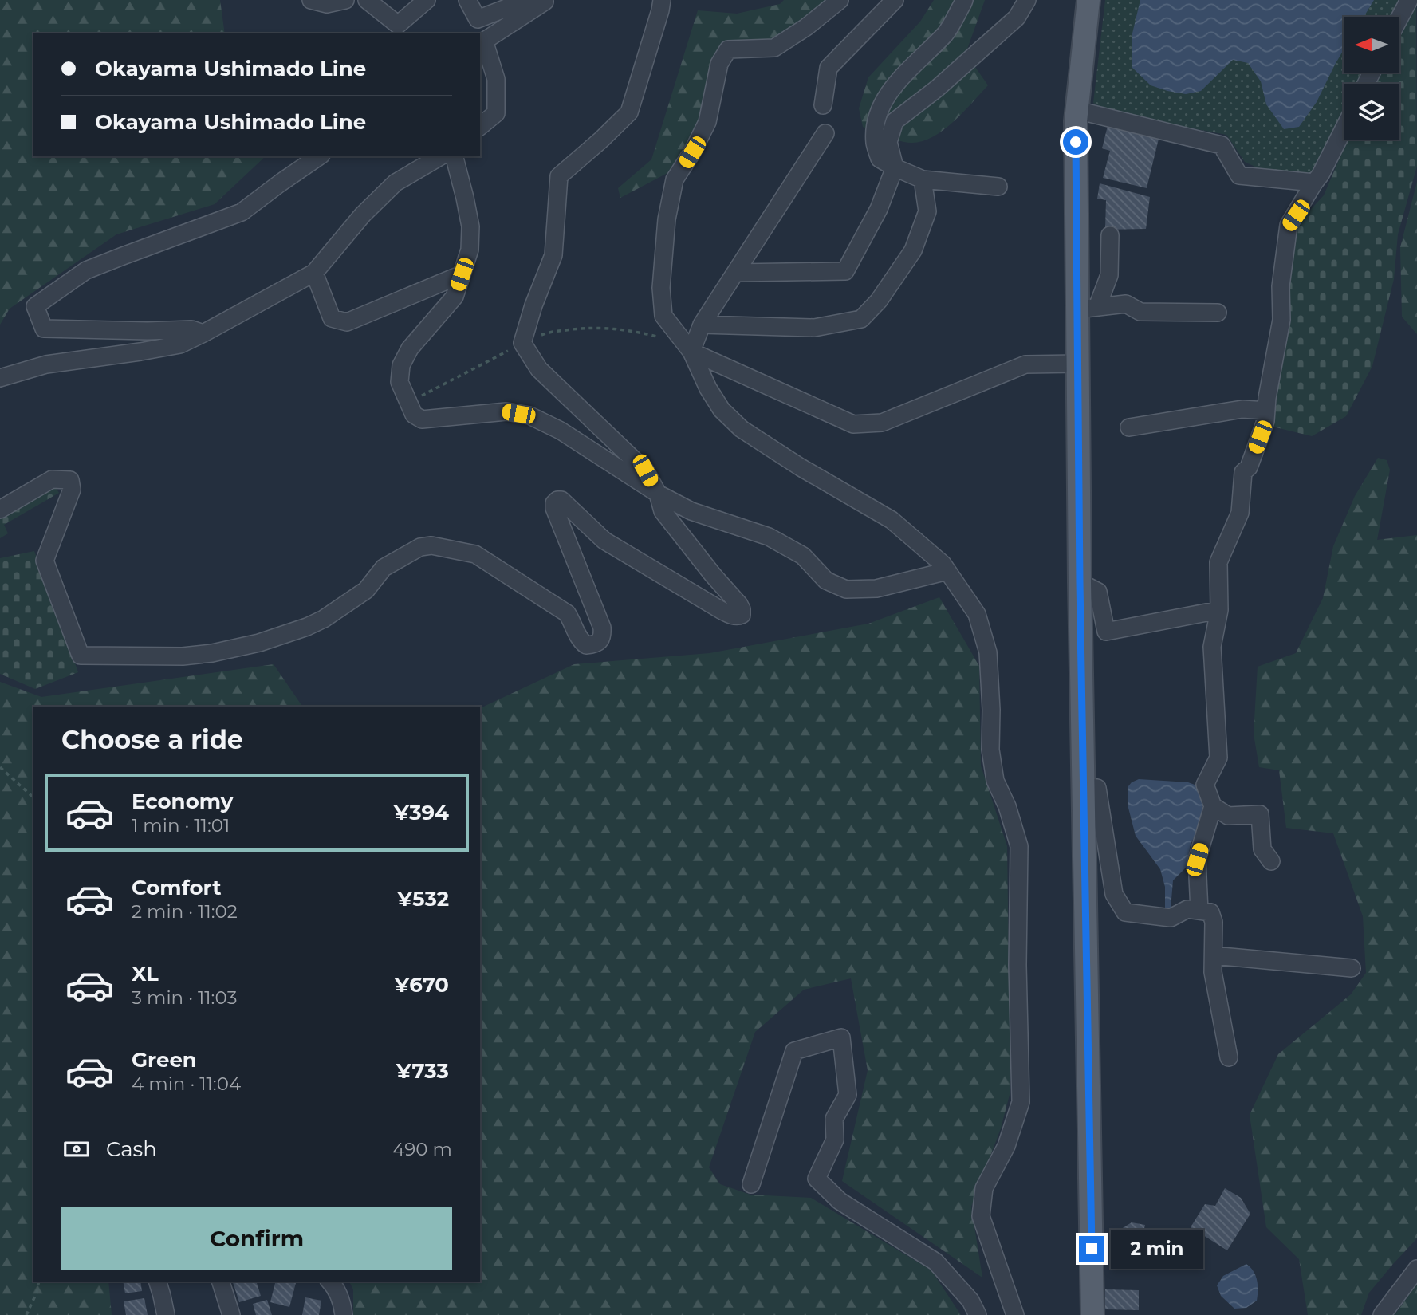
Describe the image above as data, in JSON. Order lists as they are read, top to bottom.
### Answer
{
  "north": "left",
  "page": {
    "banner": ["Okayama Ushimado Line", "Okayama Ushimado Line"],
    "heading": "Choose a ride",
    "list": [
      {
        "name": "Economy",
        "note": "1 min · 11:01",
        "value": "¥394"
      },
      {
        "name": "Comfort",
        "note": "2 min · 11:02",
        "value": "¥532"
      },
      {
        "name": "XL",
        "note": "3 min · 11:03",
        "value": "¥670"
      },
      {
        "name": "Green",
        "note": "4 min · 11:04",
        "value": "¥733"
      }
    ],
    "pay": ["Cash", "490 m"],
    "buttons": "Confirm",
    "bubble": "2 min"
  }
}
